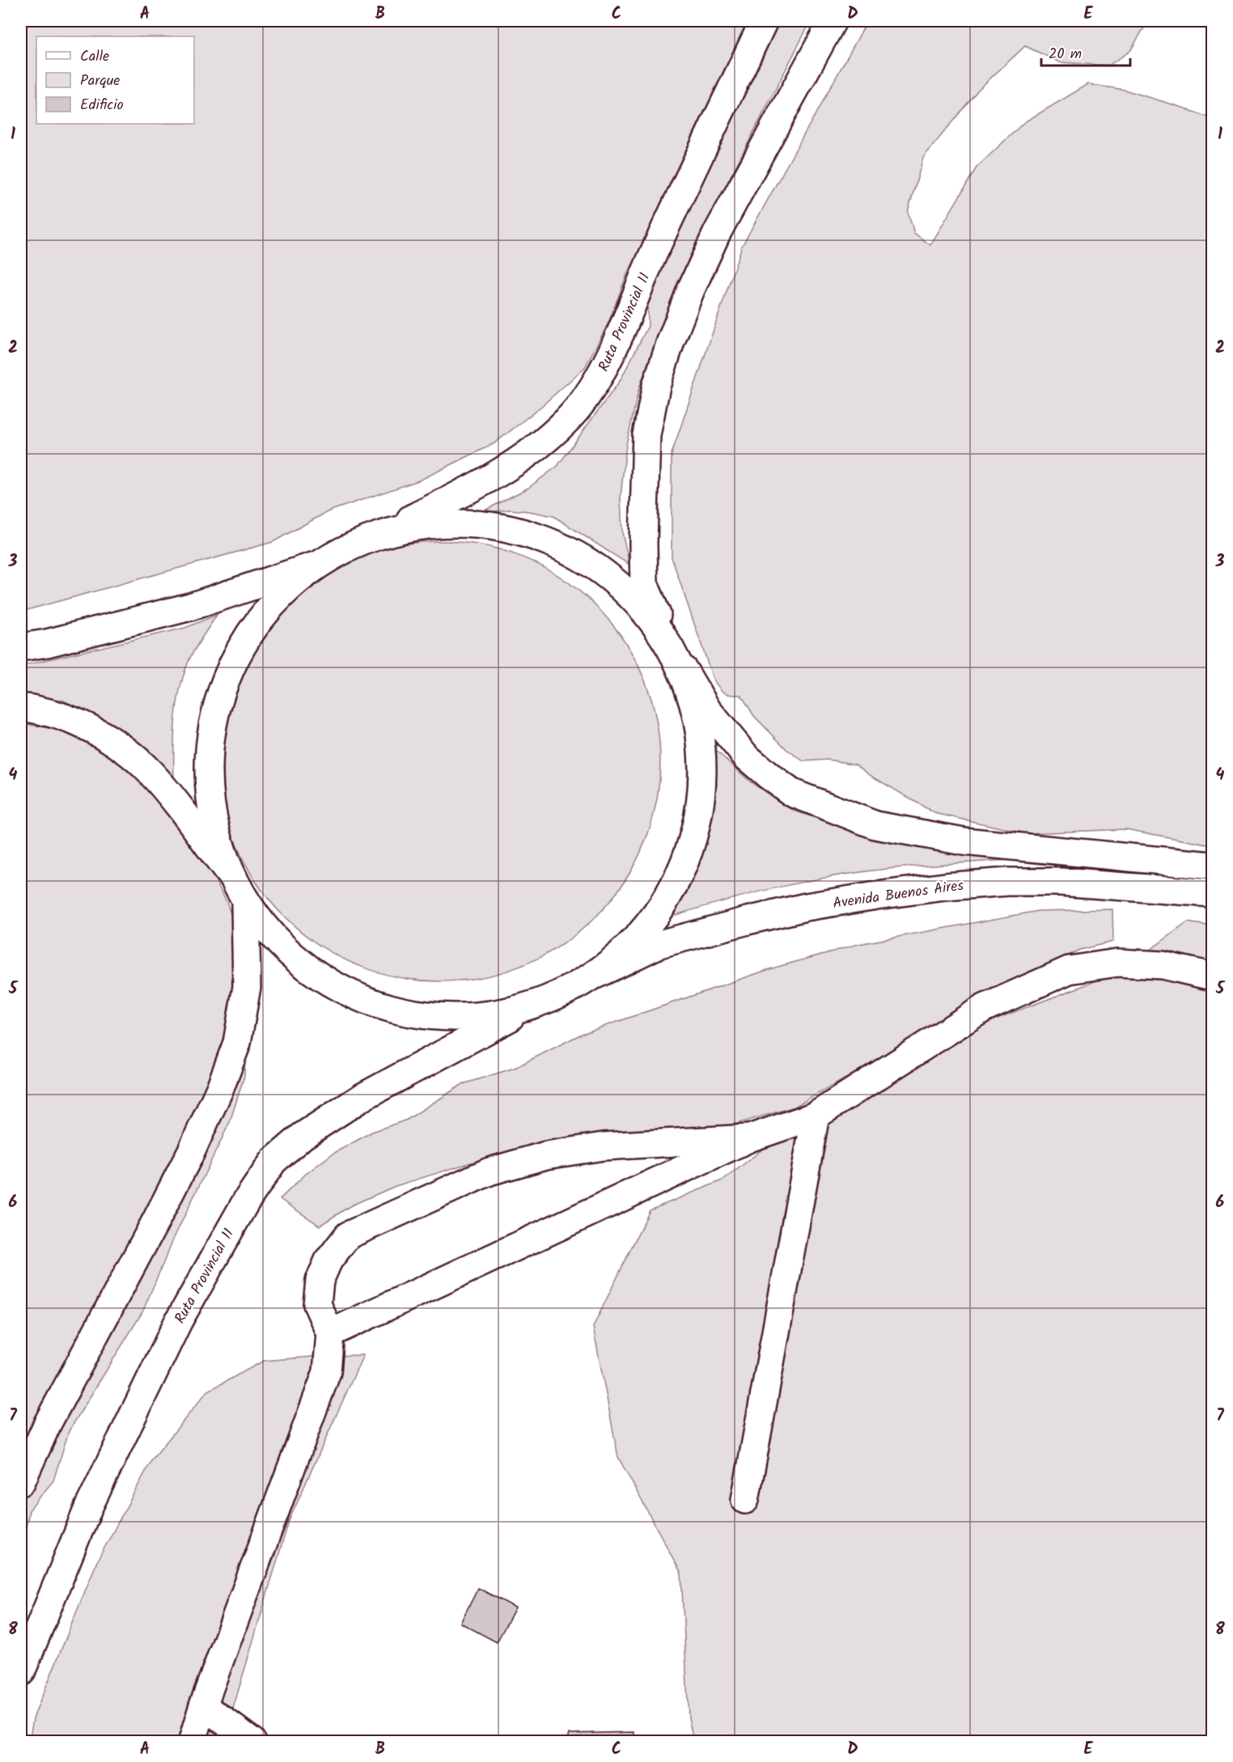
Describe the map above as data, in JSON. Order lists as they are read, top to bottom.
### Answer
{
  "streets": {
    "main road": ["Ruta Provincial 11", "Avenida Buenos Aires"]
  },
  "crossings": [
    ["Ruta Provincial 11", "Avenida Buenos Aires"]
  ],
  "legend": ["Calle", "Parque", "Edificio"],
  "scale_bar": "20 m",
  "grid": {
    "columns": [
      "A",
      "B",
      "C",
      "D",
      "E"
    ],
    "rows": [
      "1",
      "2",
      "3",
      "4",
      "5",
      "6",
      "7",
      "8"
    ]
  }
}
